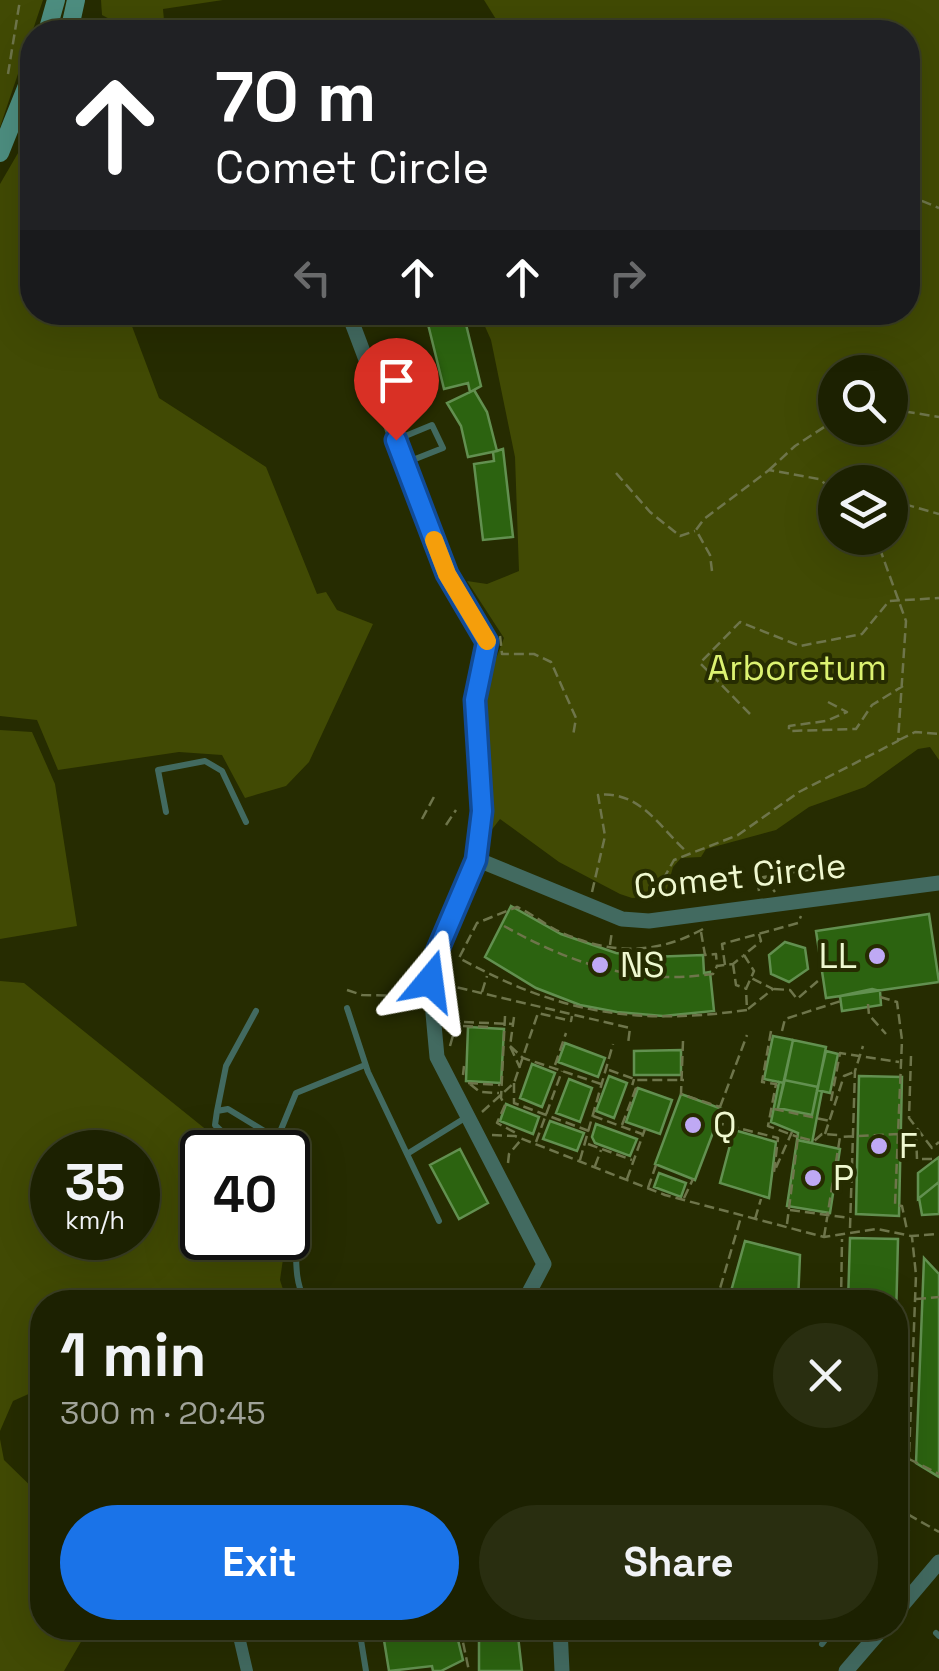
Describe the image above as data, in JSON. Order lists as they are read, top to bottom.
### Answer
{
  "streets": {
    "street": ["Comet Circle"]
  },
  "parks": ["Arboretum"],
  "places": [
    "LL",
    "NS",
    "Q",
    "F",
    "P"
  ],
  "page": {
    "turn": ["70 m", "Comet Circle"],
    "speed": "35 km/h",
    "limit": "40",
    "heading": ["1 min", "300 m · 20:45"],
    "buttons": ["Exit", "Share"]
  }
}
